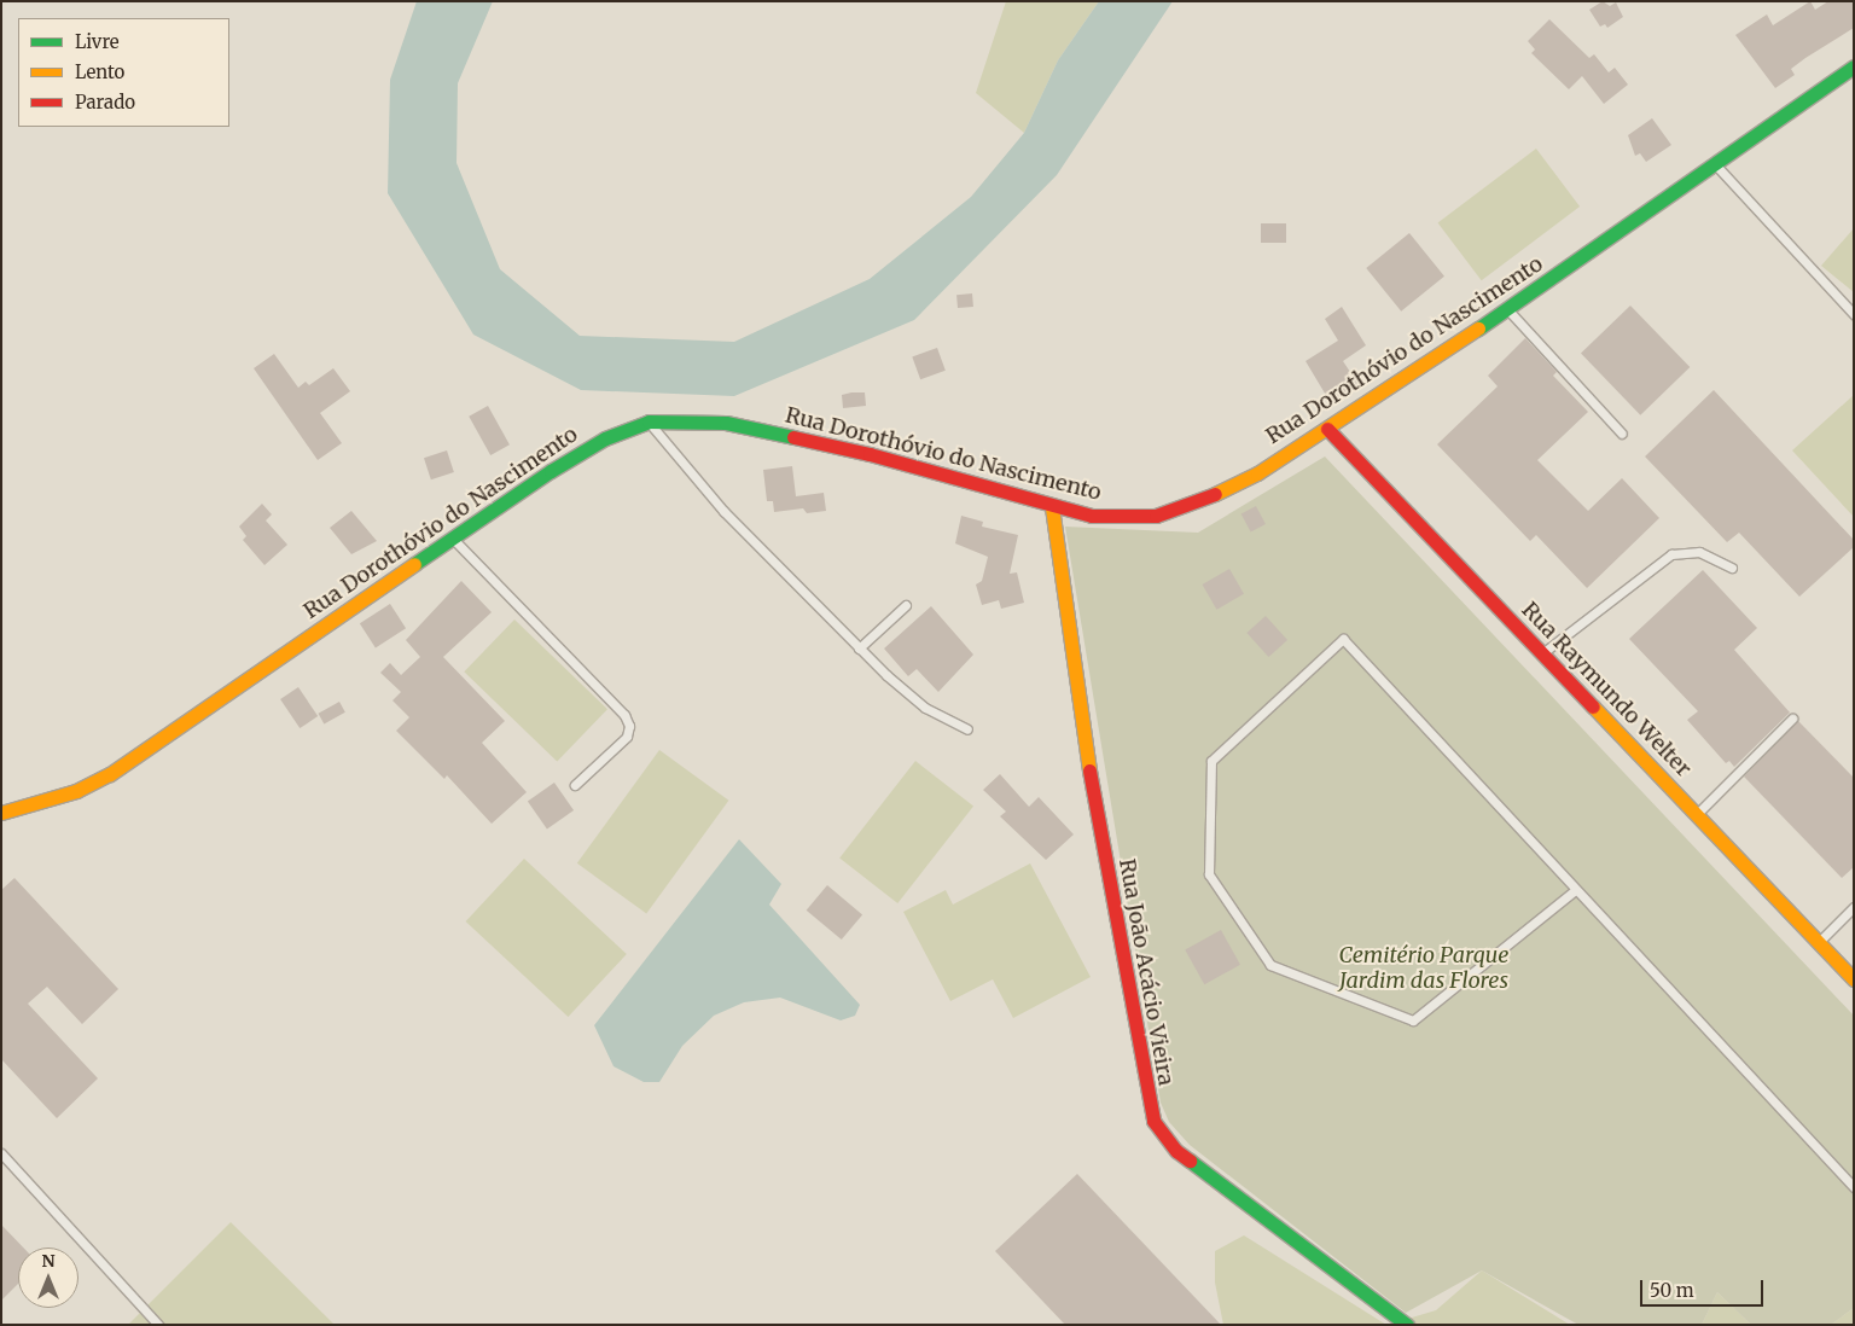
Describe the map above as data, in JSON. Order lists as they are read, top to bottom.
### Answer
{
  "streets": {
    "street": ["Rua Dorothóvio do Nascimento", "Rua Raymundo Welter", "Rua João Acácio Vieira"]
  },
  "crossings": [
    ["Rua Dorothóvio do Nascimento", "Rua Raymundo Welter"],
    ["Rua Dorothóvio do Nascimento", "Rua João Acácio Vieira"]
  ],
  "parks": ["Cemitério Parque Jardim das Flores"],
  "legend": ["Livre", "Lento", "Parado"],
  "scale_bar": "50 m",
  "north": "top"
}
